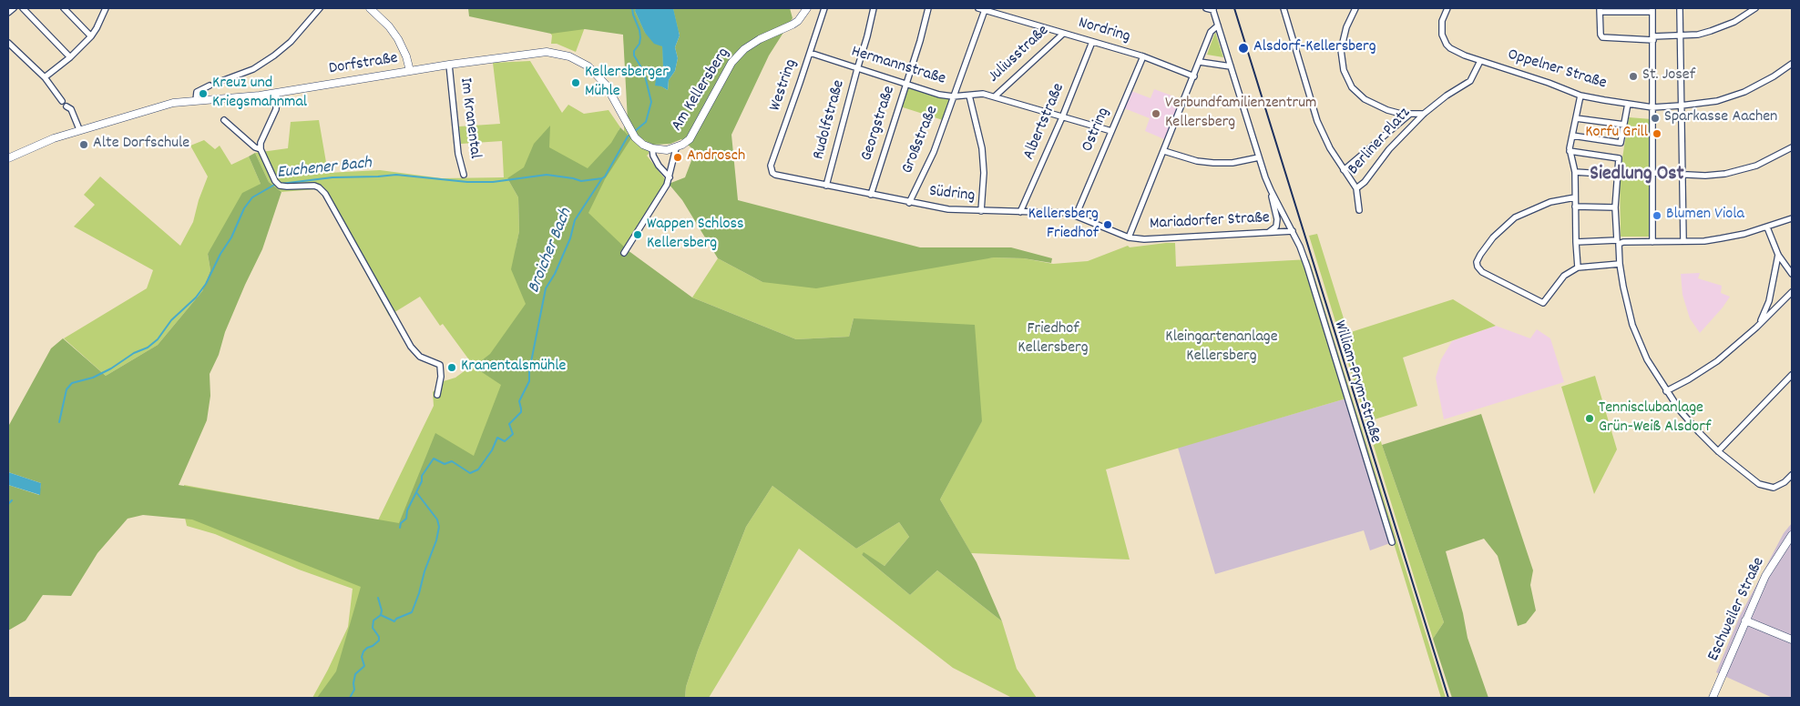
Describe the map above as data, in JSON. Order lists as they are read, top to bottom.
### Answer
{
  "streets": {
    "main road": ["Dorfstraße", "Am Kellersberg", "Eschweiler Straße"],
    "street": [
      "Nordring",
      "Juliusstraße",
      "Hermannstraße",
      "Oppelner Straße",
      "Westring",
      "Im Kranental",
      "Rudolfstraße",
      "Albertstraße",
      "Georgstraße",
      "Ostring",
      "Großstraße",
      "Berliner Platz",
      "Südring",
      "Mariadorfer Straße",
      "William-Prym-Straße"
    ]
  },
  "crossings": [
    ["Nordring", "Juliusstraße"],
    ["Nordring", "Albertstraße"],
    ["Nordring", "Ostring"],
    ["Nordring", "Großstraße"],
    ["Juliusstraße", "Hermannstraße"],
    ["Dorfstraße", "Am Kellersberg"],
    ["Dorfstraße", "Im Kranental"],
    ["Hermannstraße", "Westring"],
    ["Hermannstraße", "Rudolfstraße"],
    ["Hermannstraße", "Albertstraße"],
    ["Hermannstraße", "Georgstraße"],
    ["Hermannstraße", "Ostring"],
    ["Hermannstraße", "Großstraße"],
    ["Oppelner Straße", "Berliner Platz"],
    ["Westring", "Südring"],
    ["Rudolfstraße", "Südring"],
    ["Albertstraße", "Südring"],
    ["Georgstraße", "Südring"],
    ["Ostring", "Südring"],
    ["Großstraße", "Südring"],
    ["Südring", "Mariadorfer Straße"],
    ["Mariadorfer Straße", "William-Prym-Straße"]
  ],
  "districts": ["Siedlung Ost"],
  "water": ["Euchener Bach", "Broicher Bach"],
  "parks": ["Friedhof Kellersberg", "Kleingartenanlage Kellersberg"],
  "places": [
    "Alsdorf-Kellersberg",
    "St. Josef",
    "Kellersberger Mühle",
    "Kreuz und Kriegsmahnmal",
    "Verbundfamilienzentrum Kellersberg",
    "Sparkasse Aachen",
    "Korfu Grill",
    "Alte Dorfschule",
    "Androsch",
    "Blumen Viola",
    "Kellersberg Friedhof",
    "Wappen Schloss Kellersberg",
    "Kranentalsmühle",
    "Tennisclubanlage Grün-Weiß Alsdorf"
  ]
}
